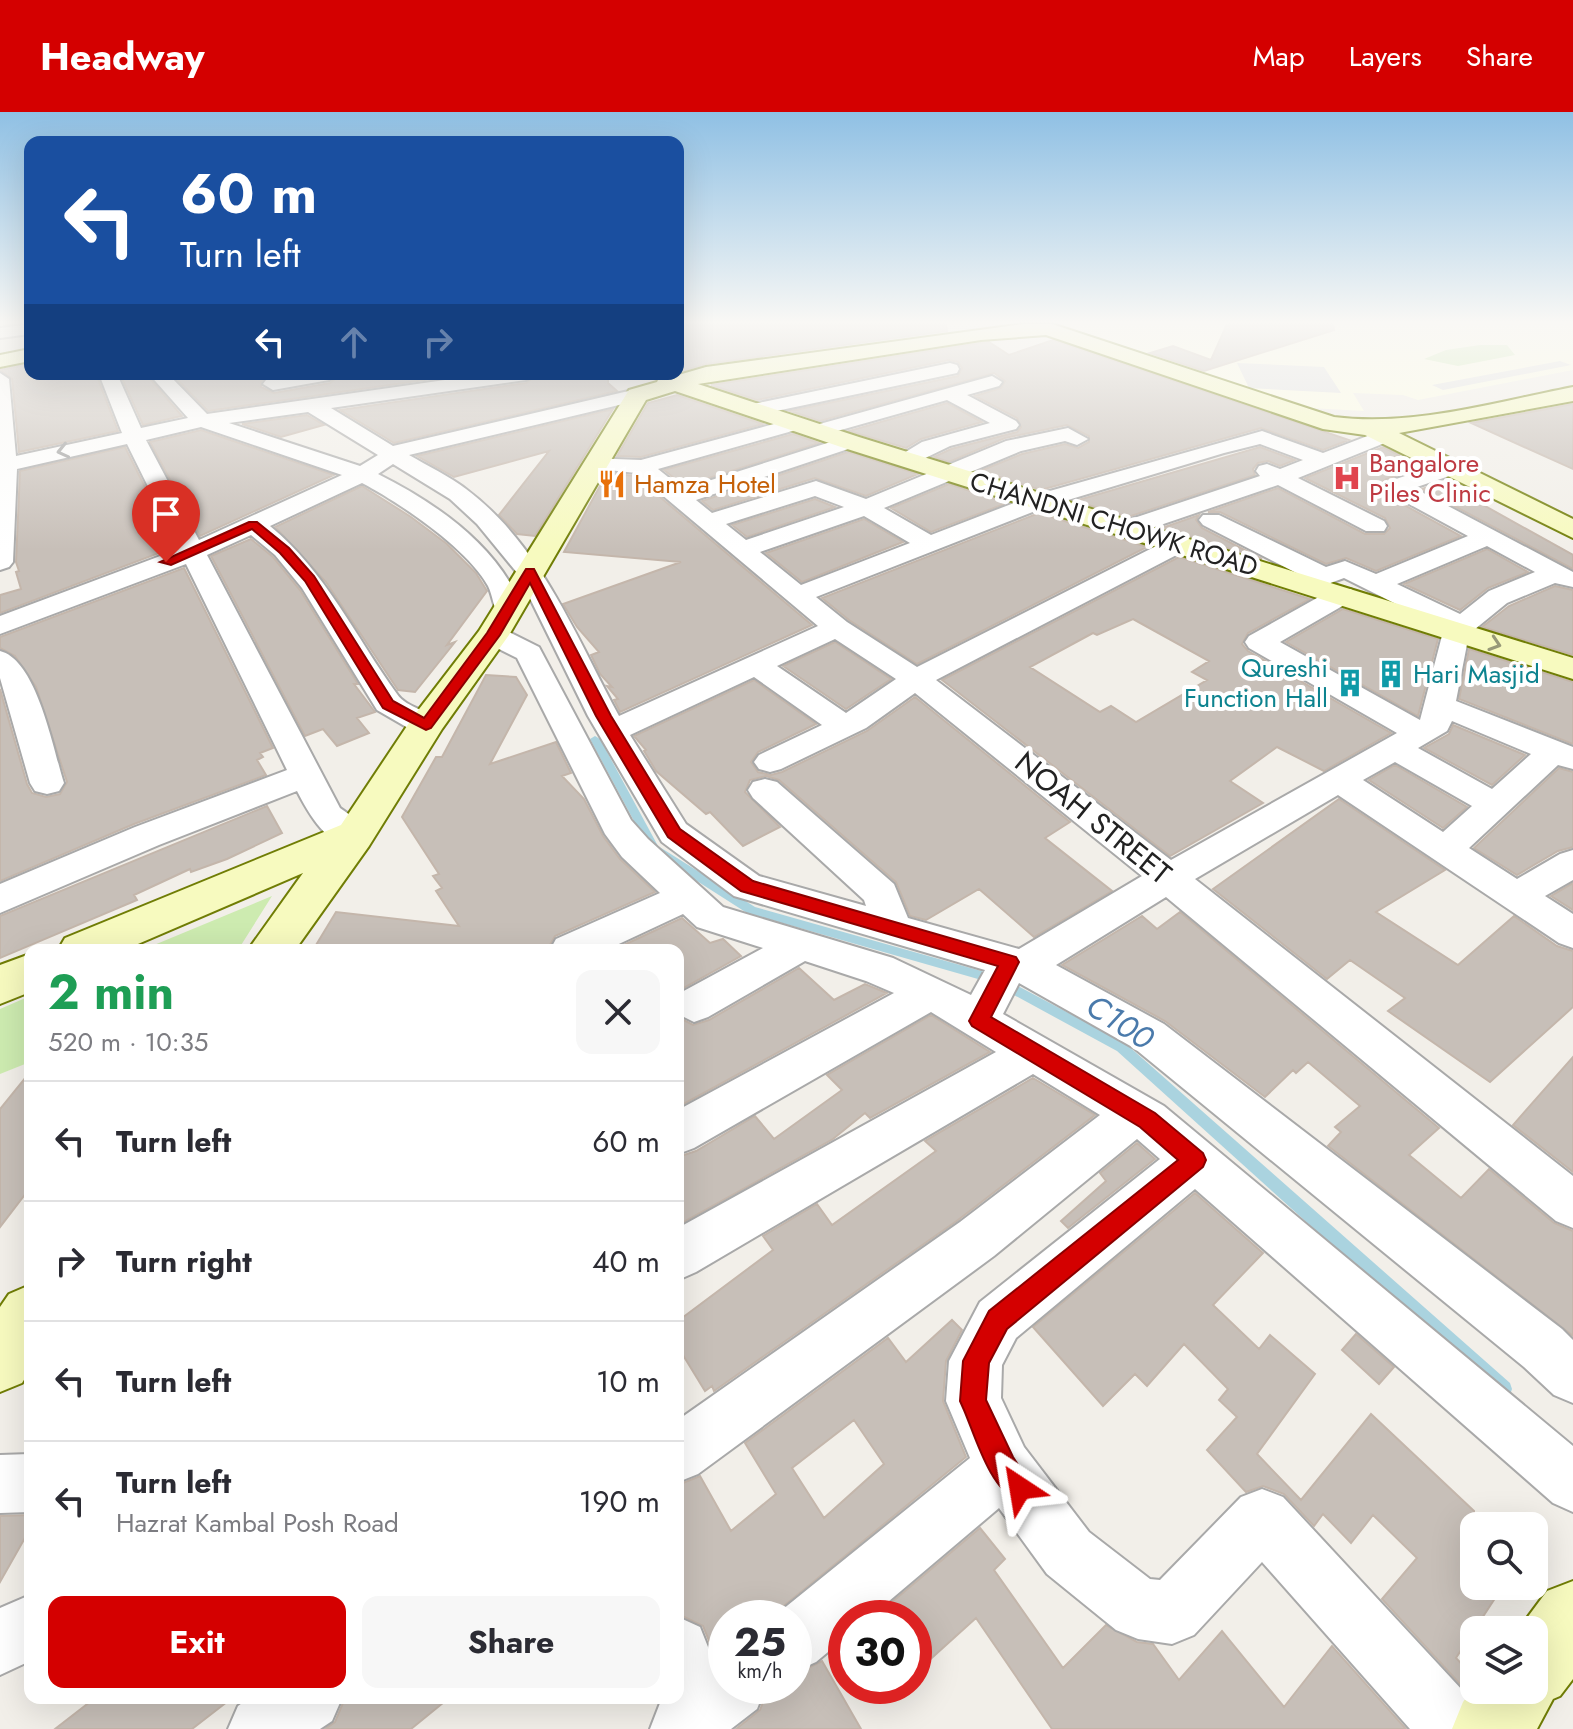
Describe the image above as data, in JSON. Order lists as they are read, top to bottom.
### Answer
{
  "streets": {
    "street": ["CHANDNI CHOWK ROAD", "NOAH STREET"]
  },
  "water": ["C100"],
  "places": {
    "hospital": ["Bangalore Piles Clinic"],
    "restaurant": ["Hamza Hotel"],
    "building": ["Hari Masjid", "Qureshi Function Hall"]
  },
  "page": {
    "header": "Headway",
    "nav": ["Map", "Layers", "Share"],
    "turn": ["60 m", "Turn left"],
    "heading": ["2 min", "520 m · 10:35"],
    "list": [
      {
        "name": "Turn left",
        "value": "60 m"
      },
      {
        "name": "Turn right",
        "value": "40 m"
      },
      {
        "name": "Turn left",
        "value": "10 m"
      },
      {
        "name": "Turn left",
        "note": "Hazrat Kambal Posh Road",
        "value": "190 m"
      }
    ],
    "buttons": ["Exit", "Share"],
    "speed": "25 km/h",
    "limit": "30"
  }
}
